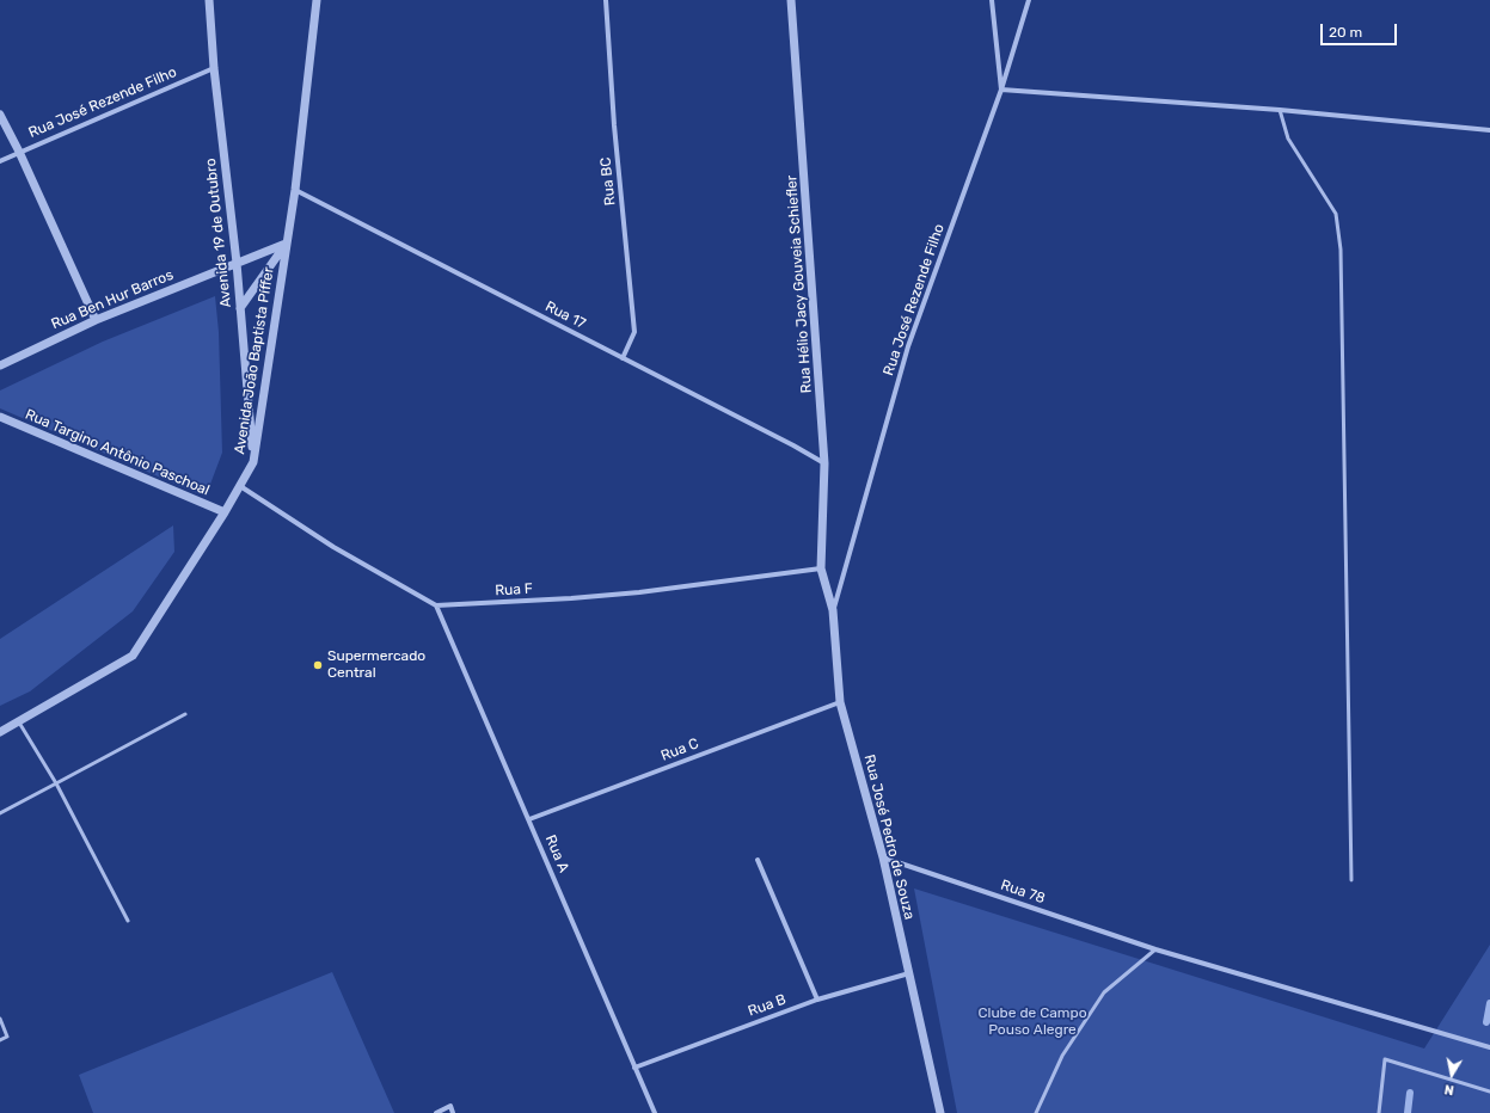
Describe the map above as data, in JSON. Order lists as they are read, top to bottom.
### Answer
{
  "streets": {
    "street": [
      "Rua José Rezende Filho",
      "Rua BC",
      "Avenida 19 de Outubro",
      "Rua Hélio Jacy Gouveia Schiefler",
      "Rua Ben Hur Barros",
      "Rua 17",
      "Avenida João Baptista Píffer",
      "Rua Targino Antônio Paschoal",
      "Rua F",
      "Rua C",
      "Rua José Pedro de Souza",
      "Rua A",
      "Rua 78",
      "Rua B"
    ]
  },
  "crossings": [
    ["Rua José Rezende Filho", "Avenida 19 de Outubro"],
    ["Rua José Rezende Filho", "Rua José Pedro de Souza"],
    ["Rua BC", "Rua 17"],
    ["Avenida 19 de Outubro", "Rua Ben Hur Barros"],
    ["Avenida 19 de Outubro", "Avenida João Baptista Píffer"],
    ["Rua Hélio Jacy Gouveia Schiefler", "Rua 17"],
    ["Rua Hélio Jacy Gouveia Schiefler", "Rua F"],
    ["Rua Hélio Jacy Gouveia Schiefler", "Rua José Pedro de Souza"],
    ["Rua Ben Hur Barros", "Avenida João Baptista Píffer"],
    ["Rua 17", "Avenida João Baptista Píffer"],
    ["Avenida João Baptista Píffer", "Rua Targino Antônio Paschoal"],
    ["Rua F", "Rua José Pedro de Souza"],
    ["Rua F", "Rua A"],
    ["Rua C", "Rua José Pedro de Souza"],
    ["Rua C", "Rua A"],
    ["Rua José Pedro de Souza", "Rua 78"],
    ["Rua José Pedro de Souza", "Rua B"],
    ["Rua A", "Rua B"]
  ],
  "parks": ["Clube de Campo Pouso Alegre"],
  "places": ["Supermercado Central"],
  "scale_bar": "20 m",
  "north": "bottom"
}
